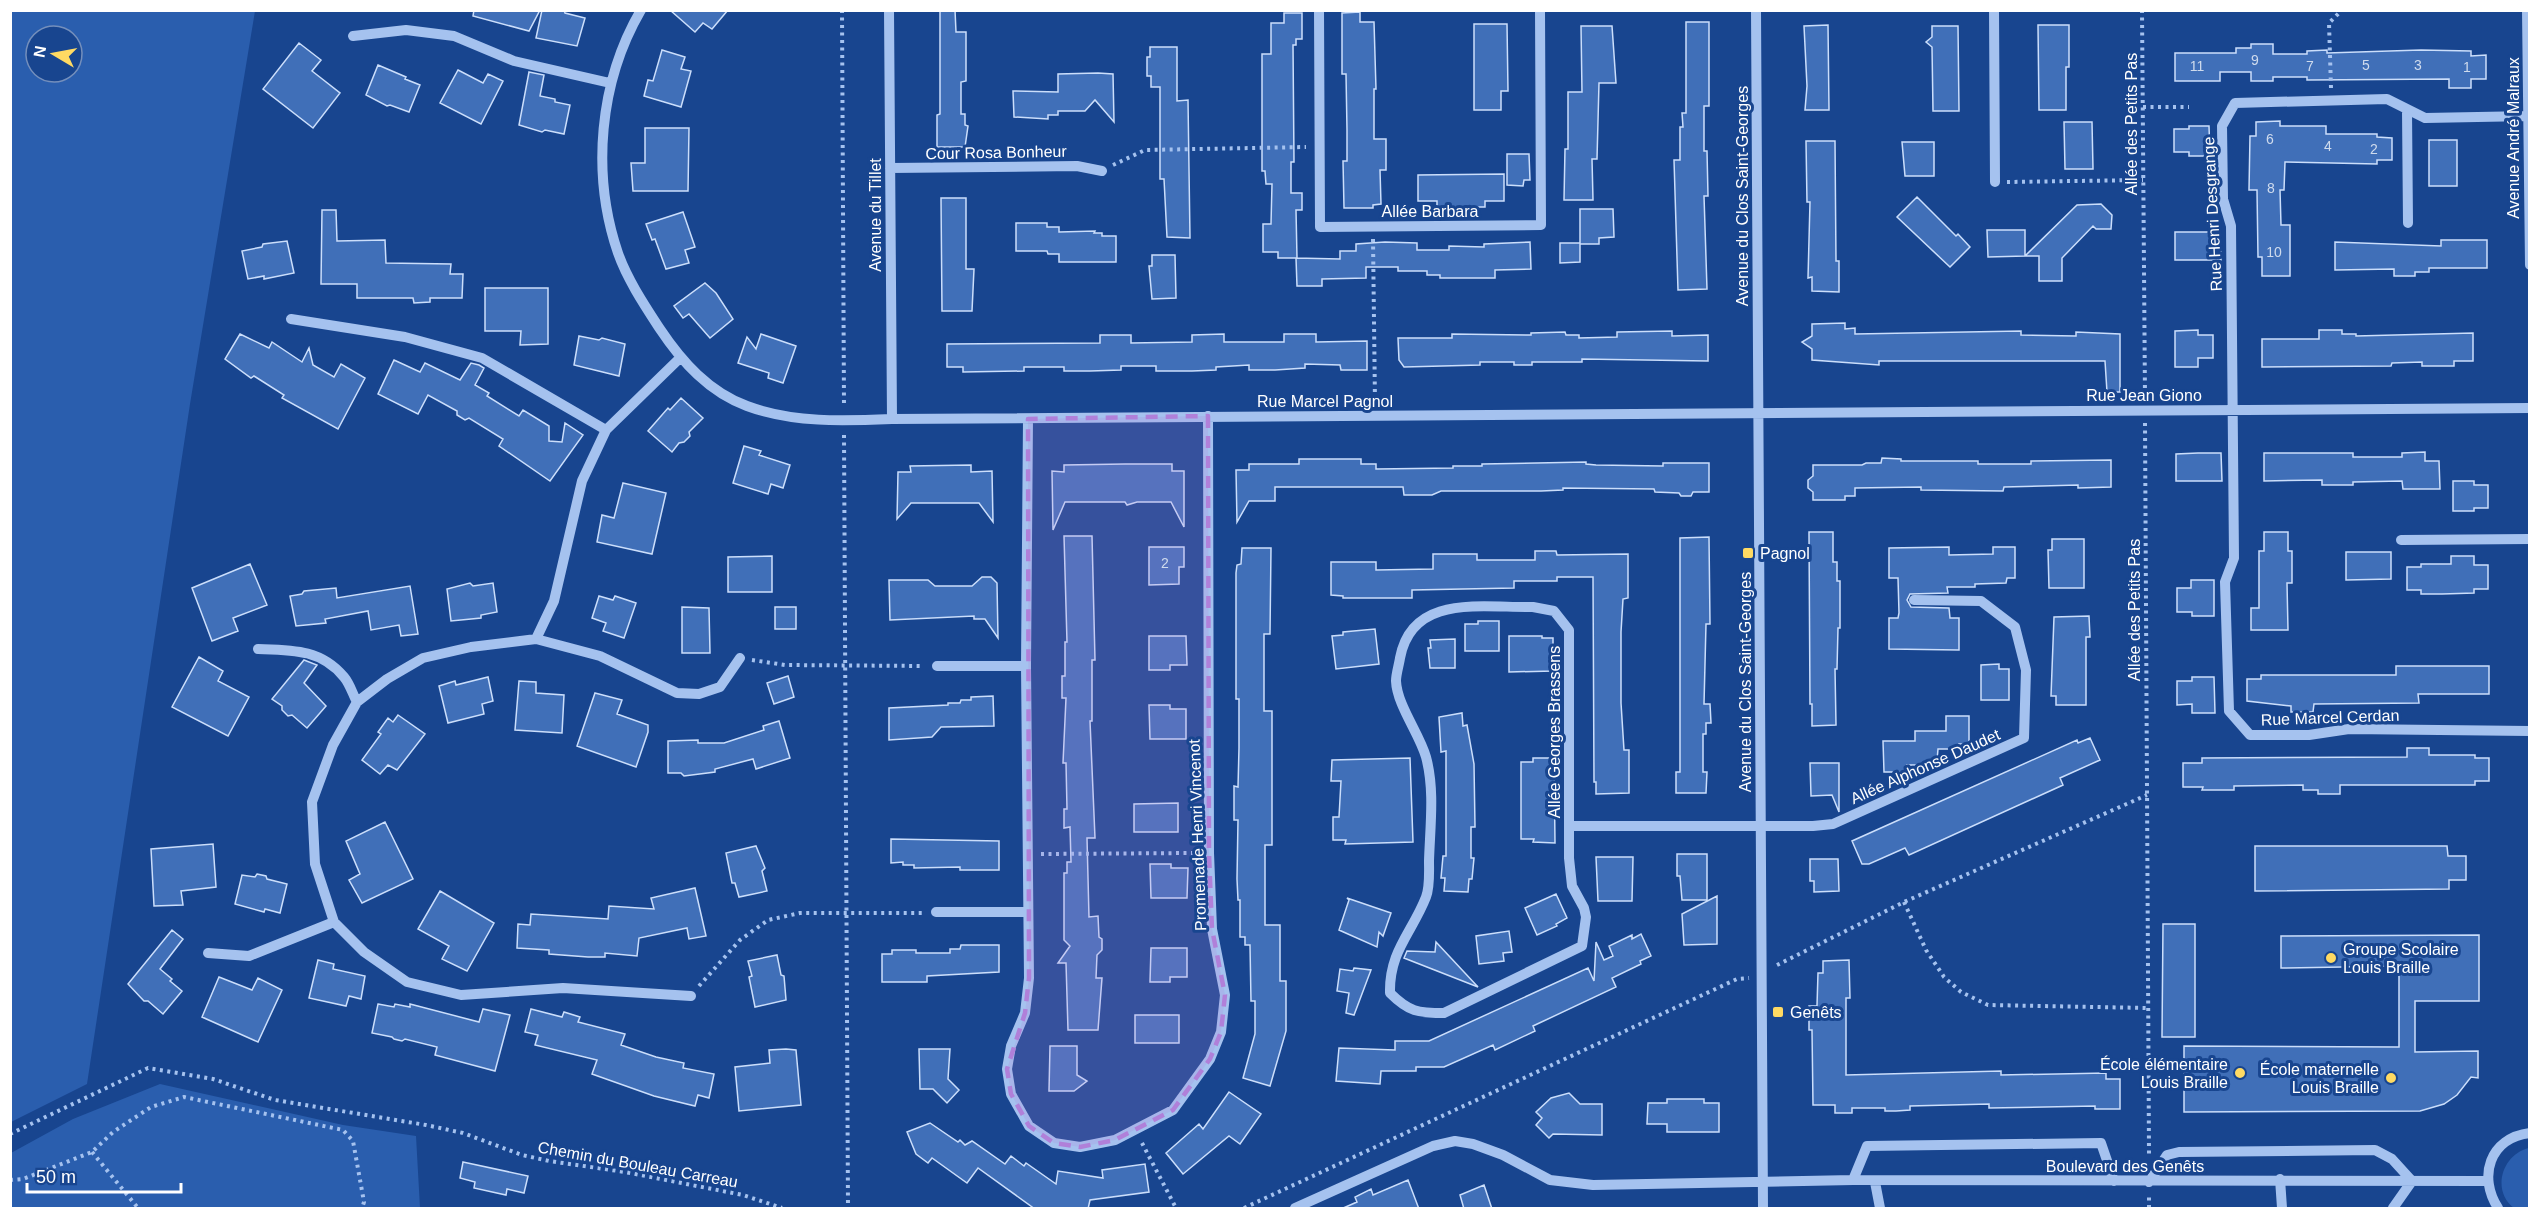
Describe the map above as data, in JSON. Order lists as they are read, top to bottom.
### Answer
{
  "streets": {
    "street": [
      "Avenue André Malraux",
      "Cour Rosa Bonheur",
      "Avenue du Clos Saint-Georges",
      "Allée Barbara",
      "Rue Henri Desgrange",
      "Avenue du Tillet",
      "Rue Jean Giono",
      "Rue Marcel Pagnol",
      "Rue Marcel Cerdan",
      "Allée Georges Brassens",
      "Allée Alphonse Daudet",
      "Promenade Henri Vincenot",
      "Boulevard des Genêts"
    ],
    "path": ["Allée des Petits Pas", "Chemin du Bouleau Carreau"]
  },
  "crossings": [
    ["Allée des Petits Pas", "Rue Jean Giono"],
    ["Allée des Petits Pas", "Boulevard des Genêts"],
    ["Avenue André Malraux", "Rue Henri Desgrange"],
    ["Cour Rosa Bonheur", "Avenue du Tillet"],
    ["Avenue du Clos Saint-Georges", "Rue Jean Giono"],
    ["Avenue du Clos Saint-Georges", "Rue Marcel Pagnol"],
    ["Avenue du Clos Saint-Georges", "Allée Georges Brassens"],
    ["Avenue du Clos Saint-Georges", "Allée Alphonse Daudet"],
    ["Avenue du Clos Saint-Georges", "Boulevard des Genêts"],
    ["Rue Henri Desgrange", "Rue Jean Giono"],
    ["Rue Henri Desgrange", "Rue Marcel Cerdan"],
    ["Avenue du Tillet", "Rue Marcel Pagnol"],
    ["Rue Jean Giono", "Rue Marcel Pagnol"],
    ["Rue Jean Giono", "Rue Marcel Cerdan"],
    ["Rue Marcel Pagnol", "Promenade Henri Vincenot"],
    ["Allée Georges Brassens", "Allée Alphonse Daudet"]
  ],
  "places": {
    "transit": ["Pagnol", "Genêts"],
    "other": ["Groupe Scolaire Louis Braille", "École élémentaire Louis Braille", "École maternelle Louis Braille"]
  },
  "house_numbers": [
    "9",
    "5",
    "3",
    "11",
    "7",
    "1",
    "6",
    "4",
    "2",
    "8",
    "10",
    "2"
  ],
  "scale_bar": "50 m",
  "north": "left"
}
